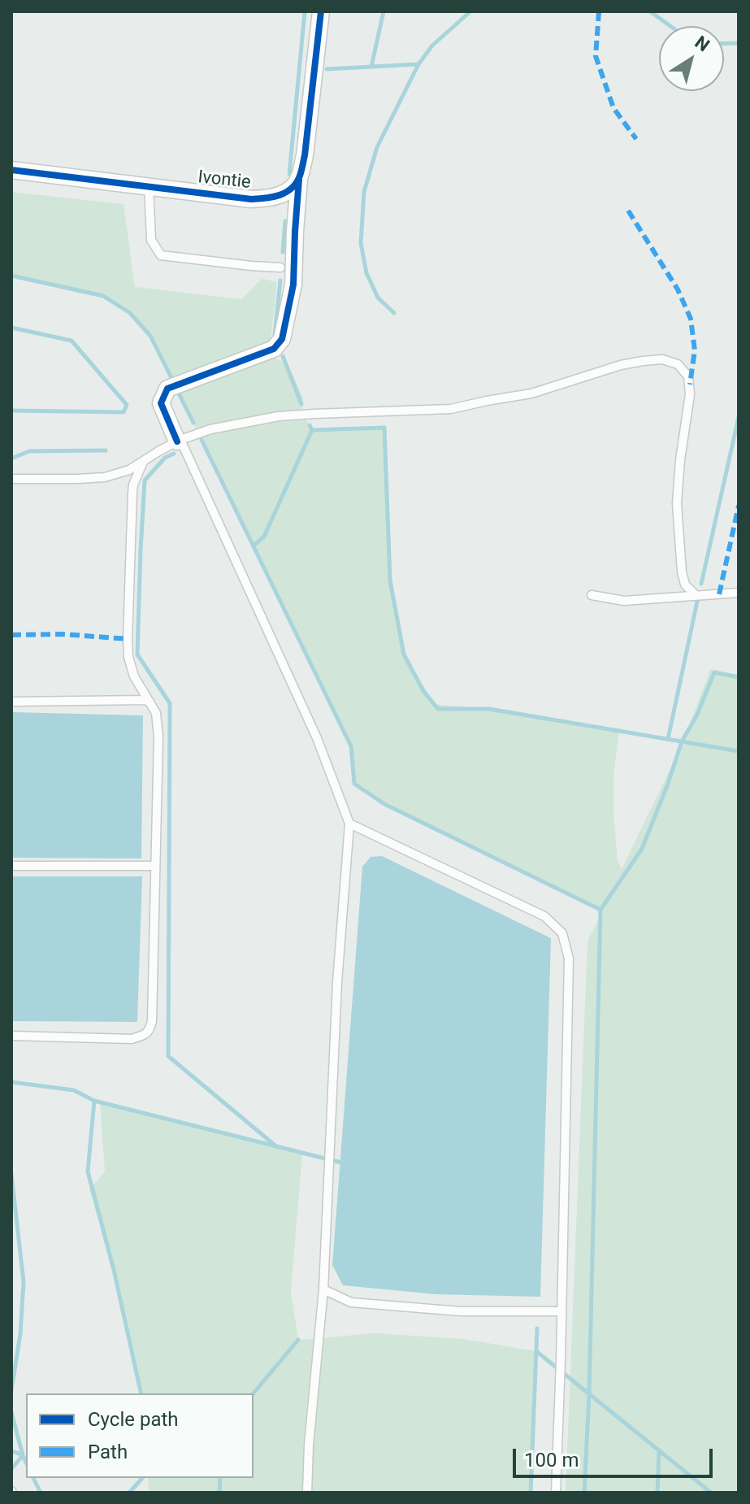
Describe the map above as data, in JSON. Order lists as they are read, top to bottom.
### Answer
{
  "streets": {
    "street": ["Ivontie"]
  },
  "legend": ["Cycle path", "Path"],
  "scale_bar": "100 m",
  "north": "top right"
}
